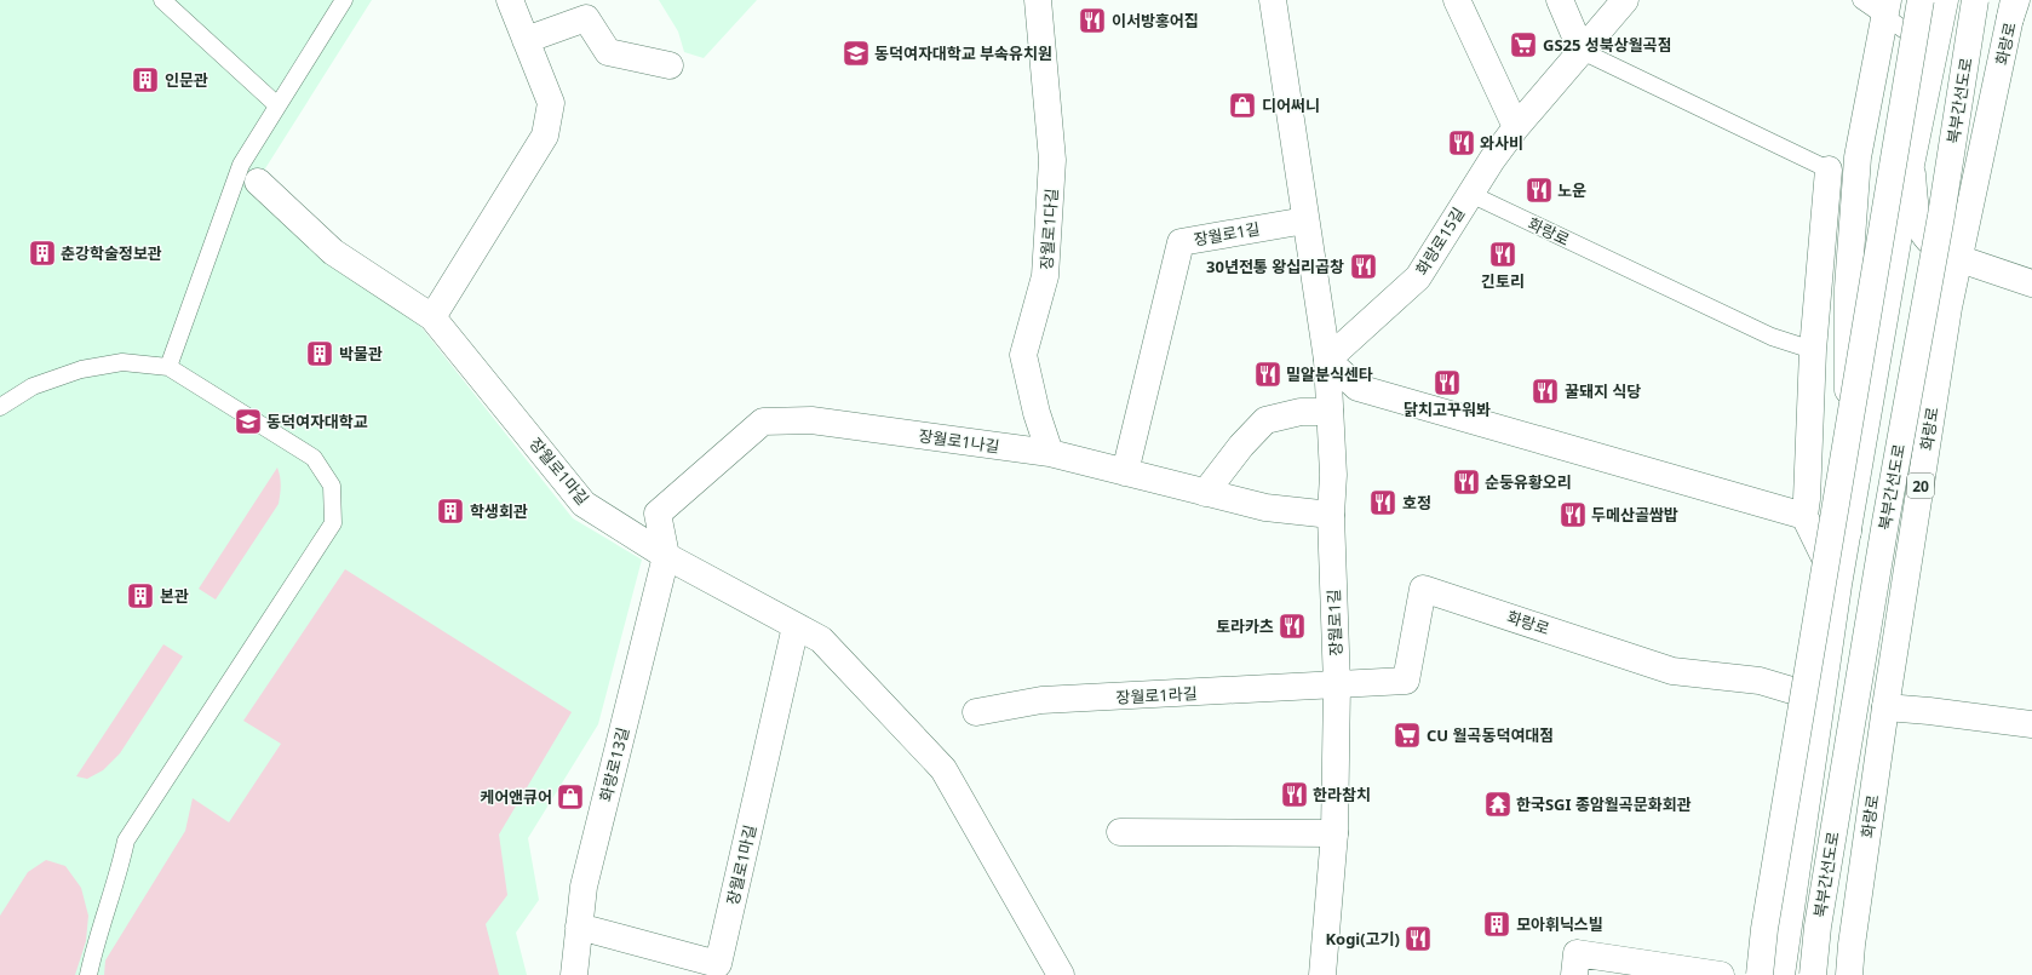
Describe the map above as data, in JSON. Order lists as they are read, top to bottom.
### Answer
{
  "streets": {
    "main road": [
      "화랑로",
      "북부간선도로",
      "장월로1다길",
      "장월로1길",
      "화랑로15길",
      "장월로1나길",
      "장월로1마길",
      "20",
      "장월로1라길",
      "화랑로13길"
    ]
  },
  "crossings": [
    ["화랑로", "장월로1길"],
    ["화랑로", "화랑로15길"],
    ["화랑로", "장월로1라길"],
    ["장월로1다길", "장월로1나길"],
    ["장월로1길", "화랑로15길"],
    ["장월로1길", "장월로1나길"],
    ["장월로1길", "장월로1라길"],
    ["장월로1나길", "장월로1마길"],
    ["장월로1나길", "화랑로13길"],
    ["장월로1마길", "화랑로13길"]
  ],
  "places": {
    "restaurant": [
      "이서방홍어집",
      "와사비",
      "노운",
      "긴토리",
      "30년전통 왕십리곱창",
      "밀알분식센타",
      "닭치고꾸워봐",
      "꿀돼지 식당",
      "순둥유황오리",
      "호정",
      "두메산골쌈밥",
      "토라카츠",
      "한라참치",
      "Kogi(고기)"
    ],
    "supermarket": ["GS25 성북상월곡점", "CU 월곡동덕여대점"],
    "school or university": ["동덕여자대학교 부속유치원", "동덕여자대학교"],
    "building": [
      "인문관",
      "춘강학술정보관",
      "박물관",
      "학생회관",
      "본관",
      "모아휘닉스빌"
    ],
    "shop": ["디어써니", "케어앤큐어"],
    "temple": ["한국SGI 종암월곡문화회관"]
  }
}
